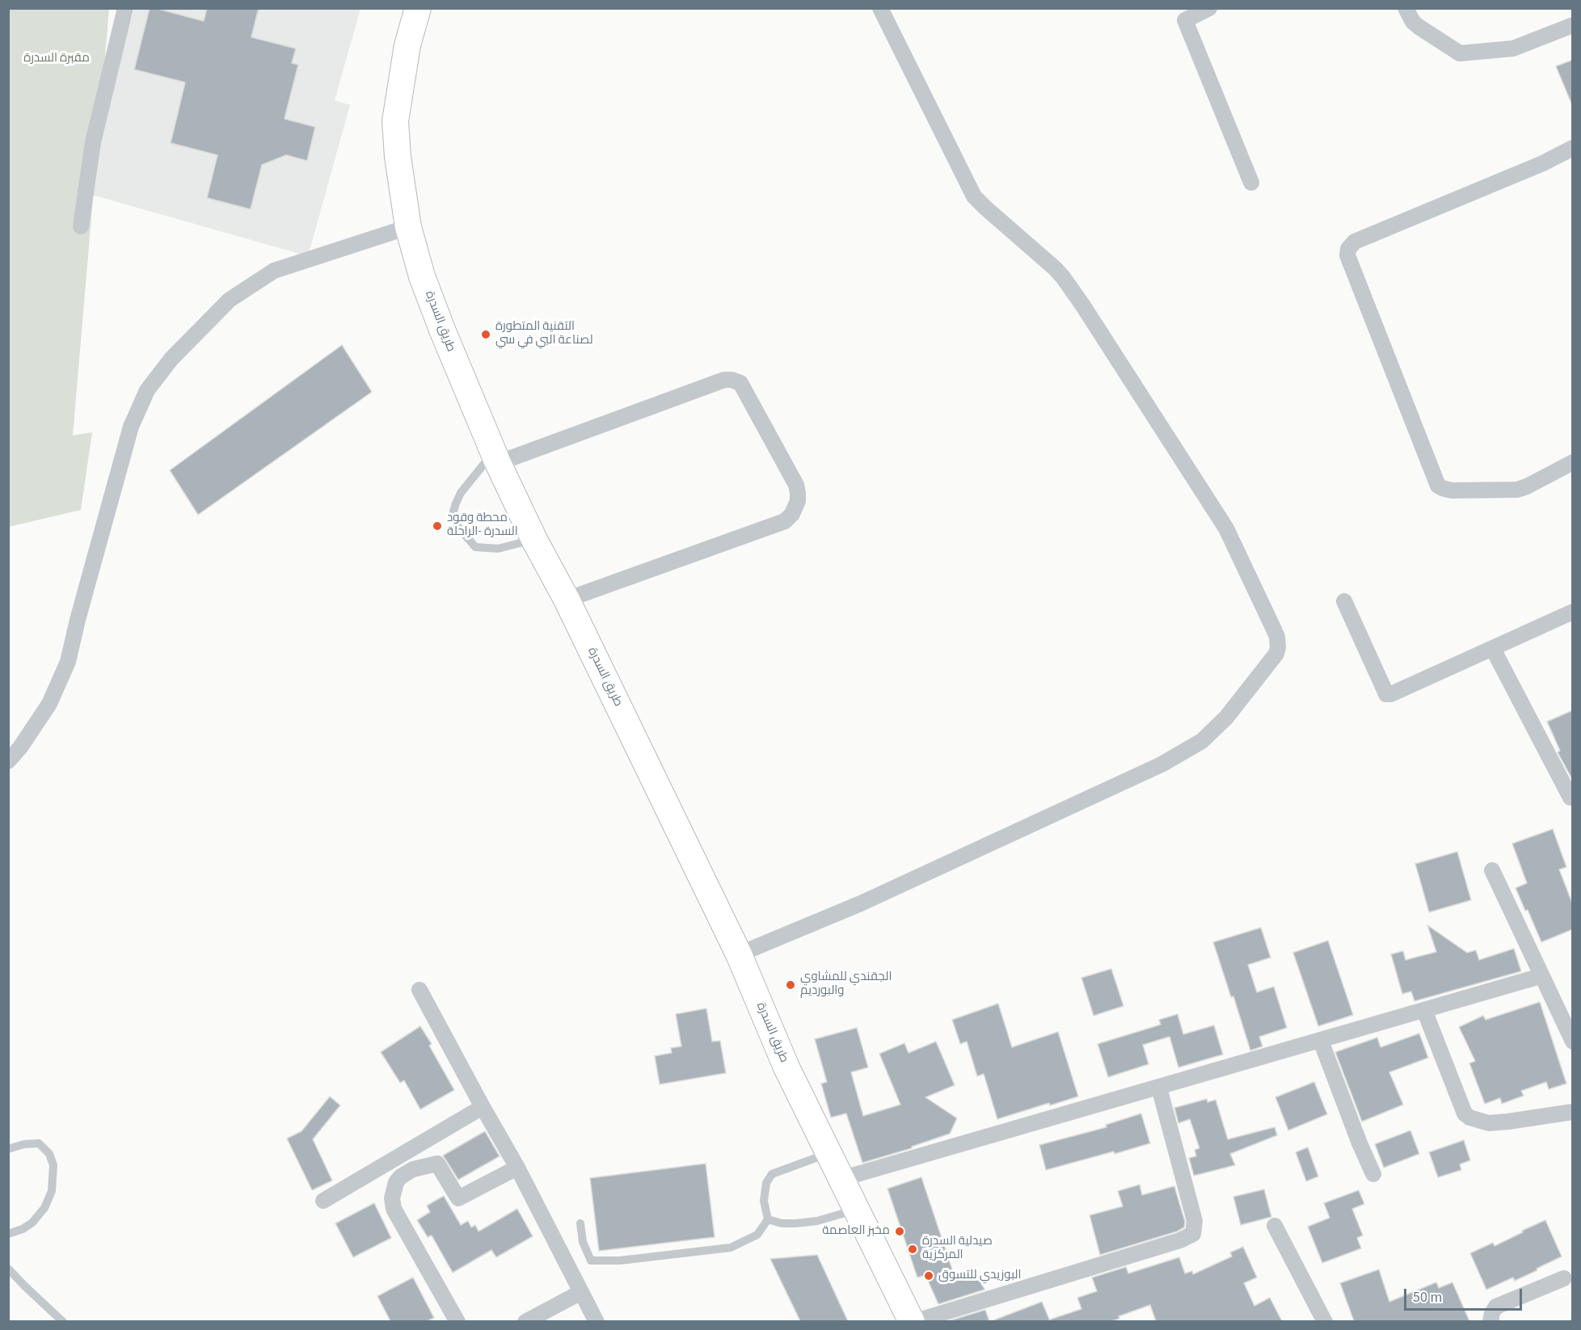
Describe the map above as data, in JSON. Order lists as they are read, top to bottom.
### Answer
{
  "streets": {
    "main road": ["طريق السدرة"]
  },
  "parks": ["مقبرة السدرة"],
  "places": [
    "التقنية المتطورة لصناعة البي في سي",
    "محطة وقود السدرة -الراحلة",
    "الجقندي للمشاوي والبورديم",
    "مخبز العاصمة",
    "صيدلية السدرة المركزية",
    "البوزيدي للتسوق"
  ],
  "scale_bar": "50 m"
}
